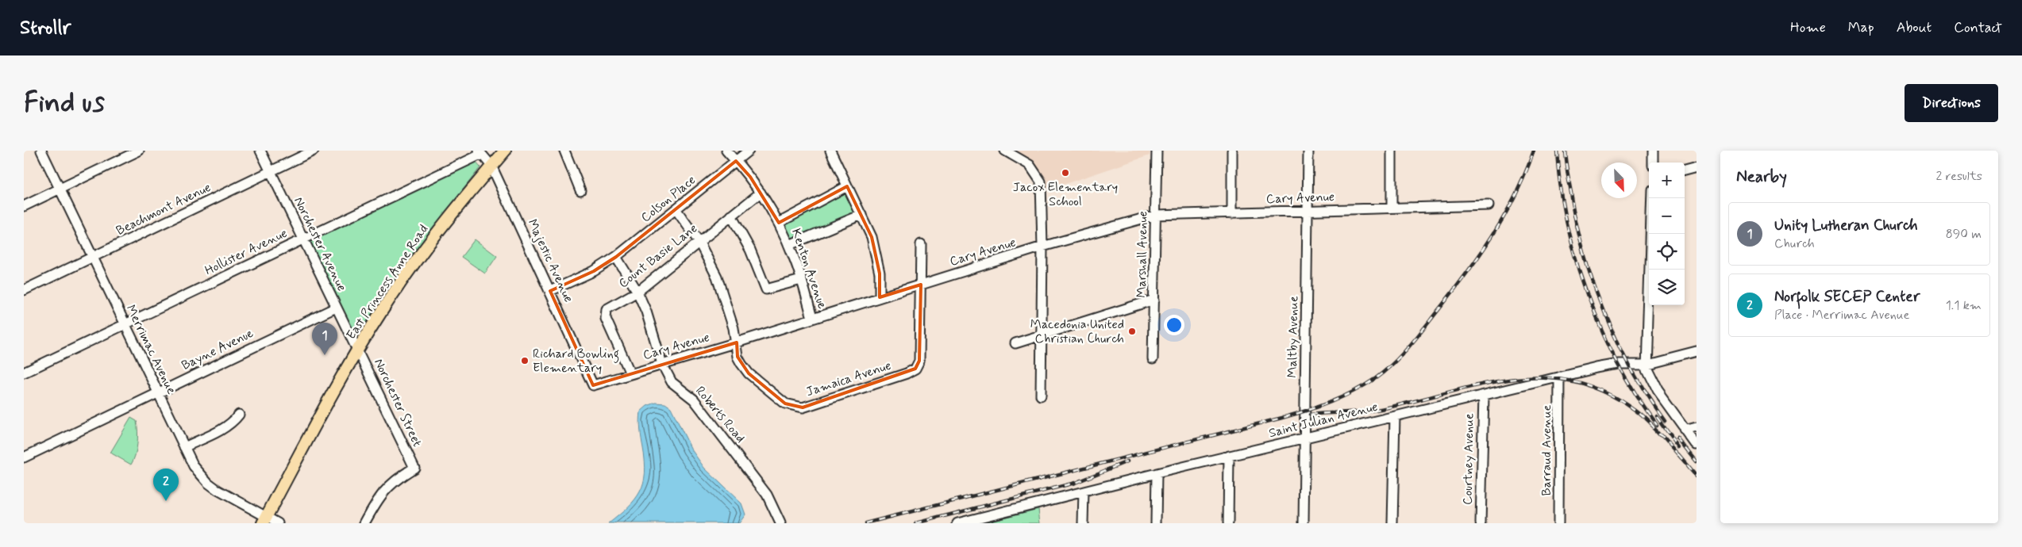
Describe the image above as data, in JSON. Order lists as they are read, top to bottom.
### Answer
{
  "streets": {
    "main road": ["East Princess Anne Road"],
    "street": [
      "Cary Avenue",
      "Colson Place",
      "Beachmont Avenue",
      "Norchester Avenue",
      "Hollister Avenue",
      "Marshall Avenue",
      "Count Basie Lane",
      "Majestic Avenue",
      "Kenton Avenue",
      "Maltby Avenue",
      "Merrimac Avenue",
      "Bayne Avenue",
      "Jamaica Avenue",
      "Norchester Street",
      "Roberts Road",
      "Saint Julian Avenue",
      "Barraud Avenue",
      "Courtney Avenue"
    ]
  },
  "crossings": [
    ["Cary Avenue", "Marshall Avenue"],
    ["Cary Avenue", "Count Basie Lane"],
    ["Cary Avenue", "Majestic Avenue"],
    ["Cary Avenue", "Kenton Avenue"],
    ["Cary Avenue", "Maltby Avenue"],
    ["Cary Avenue", "Jamaica Avenue"],
    ["Cary Avenue", "Roberts Road"],
    ["Colson Place", "Majestic Avenue"],
    ["Colson Place", "Kenton Avenue"],
    ["Colson Place", "Jamaica Avenue"],
    ["Colson Place", "Roberts Road"],
    ["Beachmont Avenue", "Norchester Avenue"],
    ["Beachmont Avenue", "Merrimac Avenue"],
    ["Norchester Avenue", "Hollister Avenue"],
    ["Norchester Avenue", "East Princess Anne Road"],
    ["Norchester Avenue", "Bayne Avenue"],
    ["Norchester Avenue", "Norchester Street"],
    ["Hollister Avenue", "Majestic Avenue"],
    ["Hollister Avenue", "Merrimac Avenue"],
    ["Count Basie Lane", "Kenton Avenue"],
    ["Count Basie Lane", "Jamaica Avenue"],
    ["Count Basie Lane", "Roberts Road"],
    ["Majestic Avenue", "East Princess Anne Road"],
    ["East Princess Anne Road", "Merrimac Avenue"],
    ["East Princess Anne Road", "Norchester Street"],
    ["Maltby Avenue", "Saint Julian Avenue"],
    ["Merrimac Avenue", "Bayne Avenue"],
    ["Saint Julian Avenue", "Barraud Avenue"],
    ["Saint Julian Avenue", "Courtney Avenue"]
  ],
  "places": ["Jacox Elementary School", "Macedonia United Christian Church", "Richard Bowling Elementary"],
  "north": "bottom right",
  "page": {
    "header": "Strollr",
    "nav": [
      "Home",
      "Map",
      "About",
      "Contact"
    ],
    "buttons": "Directions",
    "title": "Find us",
    "heading": ["Nearby", "2 results"],
    "map_buttons": ["+", "−"],
    "list": [
      {
        "mark": "1",
        "name": "Unity Lutheran Church",
        "note": "Church",
        "value": "890 m"
      },
      {
        "mark": "2",
        "name": "Norfolk SECEP Center",
        "note": "Place · Merrimac Avenue",
        "value": "1.1 km"
      }
    ],
    "pins": ["1", "2"]
  }
}
